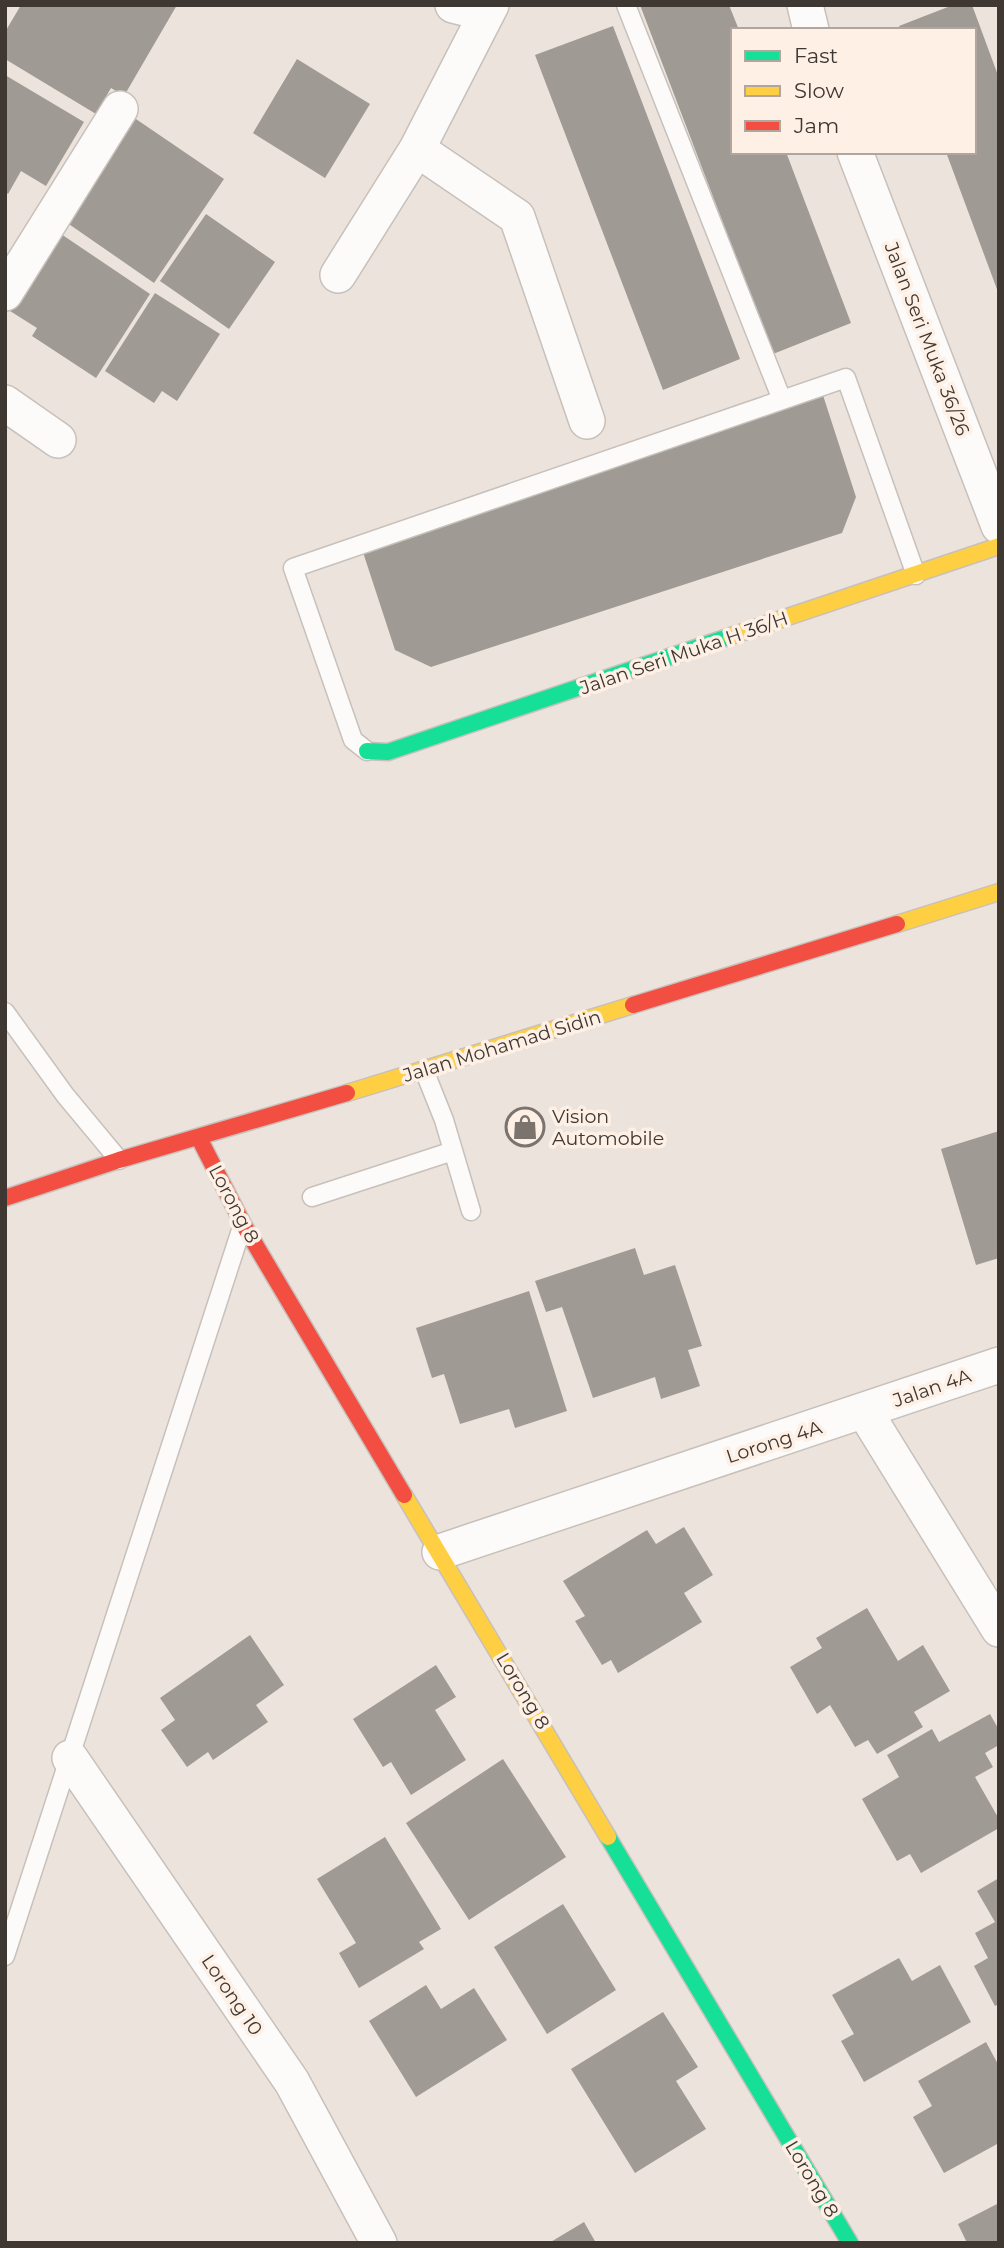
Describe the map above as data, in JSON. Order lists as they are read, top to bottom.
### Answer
{
  "streets": {
    "street": [
      "Jalan Seri Muka 36/26",
      "Jalan Seri Muka H 36/H",
      "Jalan Mohamad Sidin",
      "Lorong 8",
      "Jalan 4A",
      "Lorong 4A",
      "Lorong 10"
    ]
  },
  "crossings": [
    ["Jalan Mohamad Sidin", "Lorong 8"],
    ["Lorong 8", "Lorong 4A"],
    ["Jalan 4A", "Lorong 4A"]
  ],
  "places": {
    "shop": ["Vision Automobile"]
  },
  "legend": ["Fast", "Slow", "Jam"]
}
